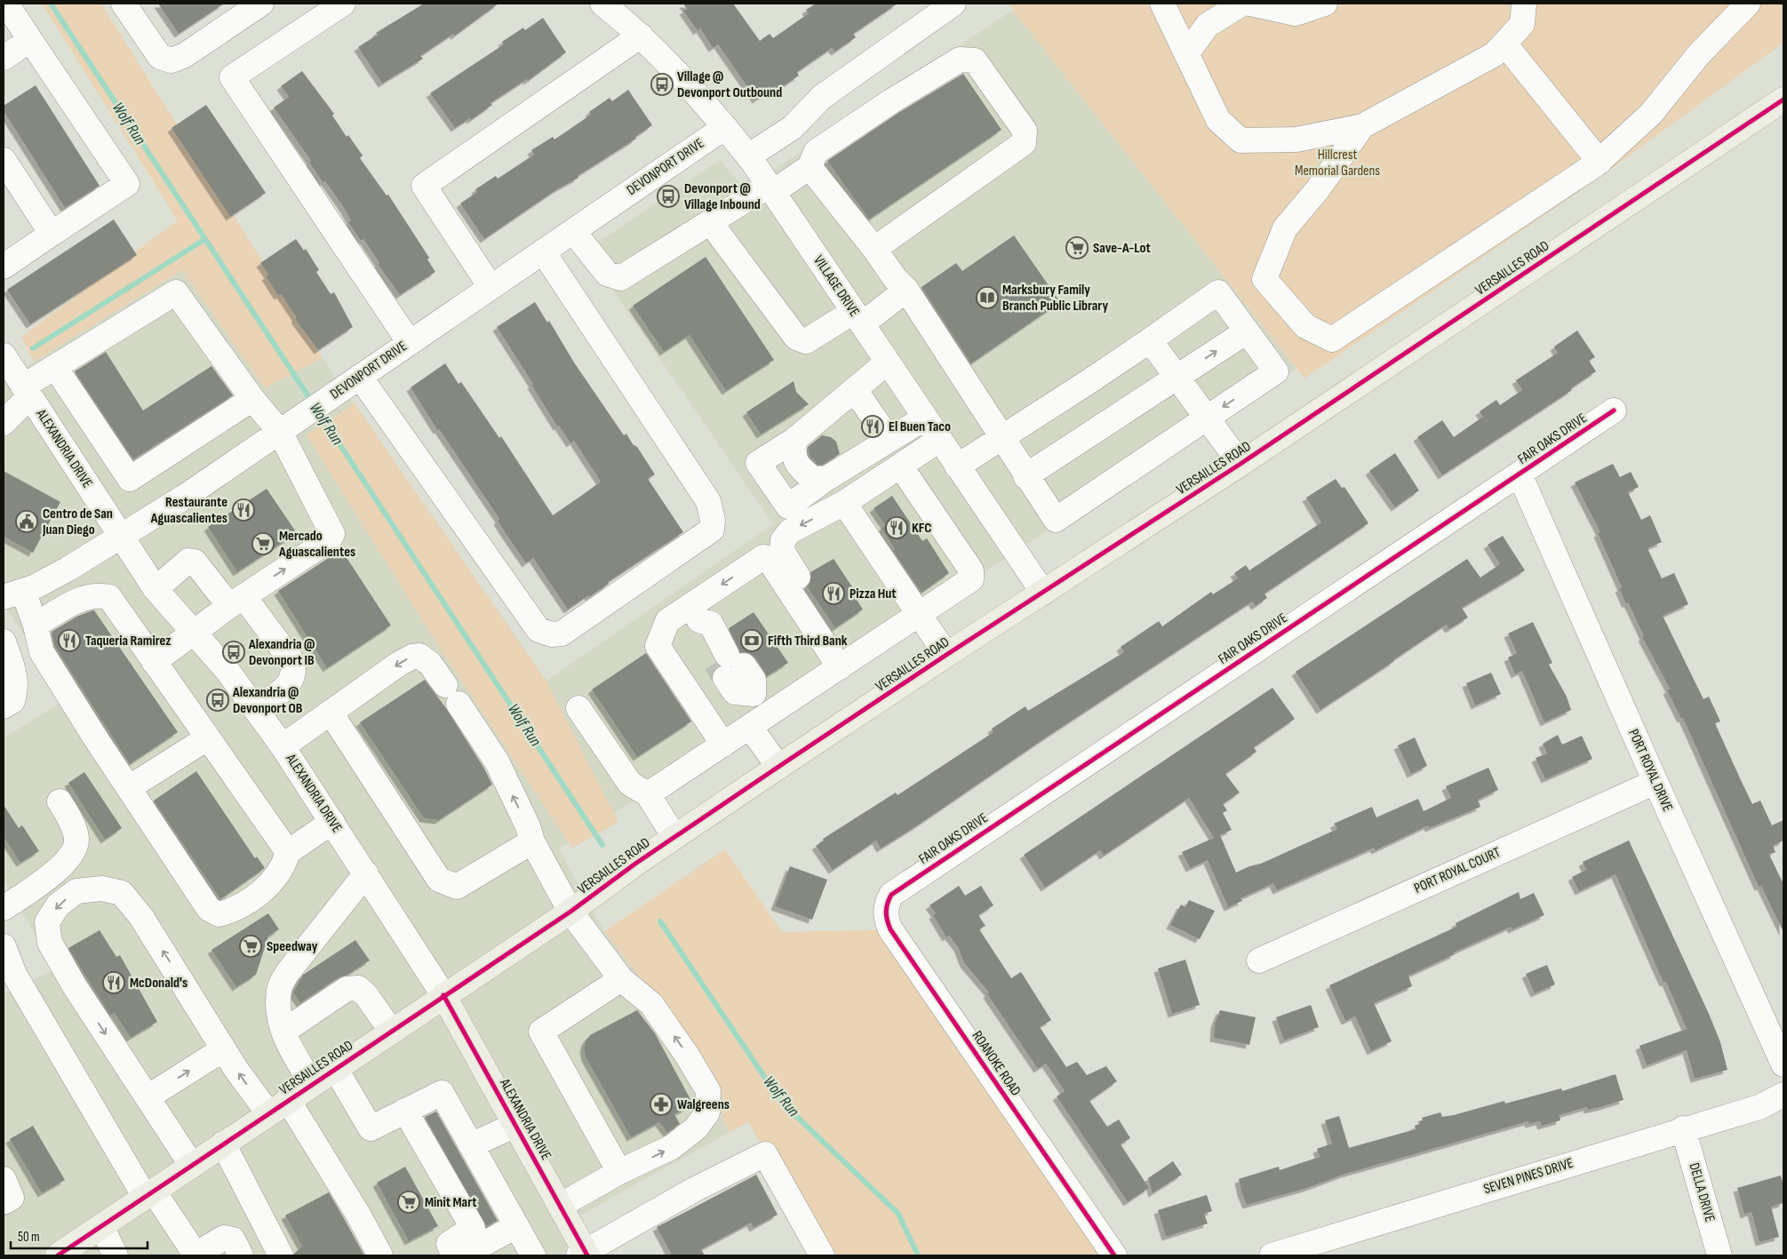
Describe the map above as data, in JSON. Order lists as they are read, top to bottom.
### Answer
{
  "streets": {
    "main road": ["VERSAILLES ROAD", "ALEXANDRIA DRIVE"],
    "street": [
      "DEVONPORT DRIVE",
      "VILLAGE DRIVE",
      "FAIR OAKS DRIVE",
      "PORT ROYAL DRIVE",
      "PORT ROYAL COURT",
      "ROANOKE ROAD",
      "SEVEN PINES DRIVE",
      "DELLA DRIVE"
    ]
  },
  "crossings": [
    ["DEVONPORT DRIVE", "VILLAGE DRIVE"],
    ["DEVONPORT DRIVE", "ALEXANDRIA DRIVE"],
    ["VERSAILLES ROAD", "VILLAGE DRIVE"],
    ["VERSAILLES ROAD", "ALEXANDRIA DRIVE"],
    ["FAIR OAKS DRIVE", "PORT ROYAL DRIVE"],
    ["FAIR OAKS DRIVE", "ROANOKE ROAD"],
    ["PORT ROYAL DRIVE", "PORT ROYAL COURT"],
    ["SEVEN PINES DRIVE", "DELLA DRIVE"]
  ],
  "water": ["Wolf Run"],
  "parks": ["Hillcrest Memorial Gardens"],
  "places": {
    "bus stop": [
      "Village @ Devonport Outbound",
      "Devonport @ Village Inbound",
      "Alexandria @ Devonport IB",
      "Alexandria @ Devonport OB"
    ],
    "supermarket": [
      "Save-A-Lot",
      "Mercado Aguascalientes",
      "Speedway",
      "Minit Mart"
    ],
    "library": ["Marksbury Family Branch Public Library"],
    "restaurant": [
      "El Buen Taco",
      "Restaurante Aguascalientes",
      "KFC",
      "Pizza Hut",
      "Taqueria Ramirez",
      "McDonald's"
    ],
    "public building": ["Centro de San Juan Diego"],
    "bank": ["Fifth Third Bank"],
    "pharmacy": ["Walgreens"]
  },
  "scale_bar": "50 m"
}
